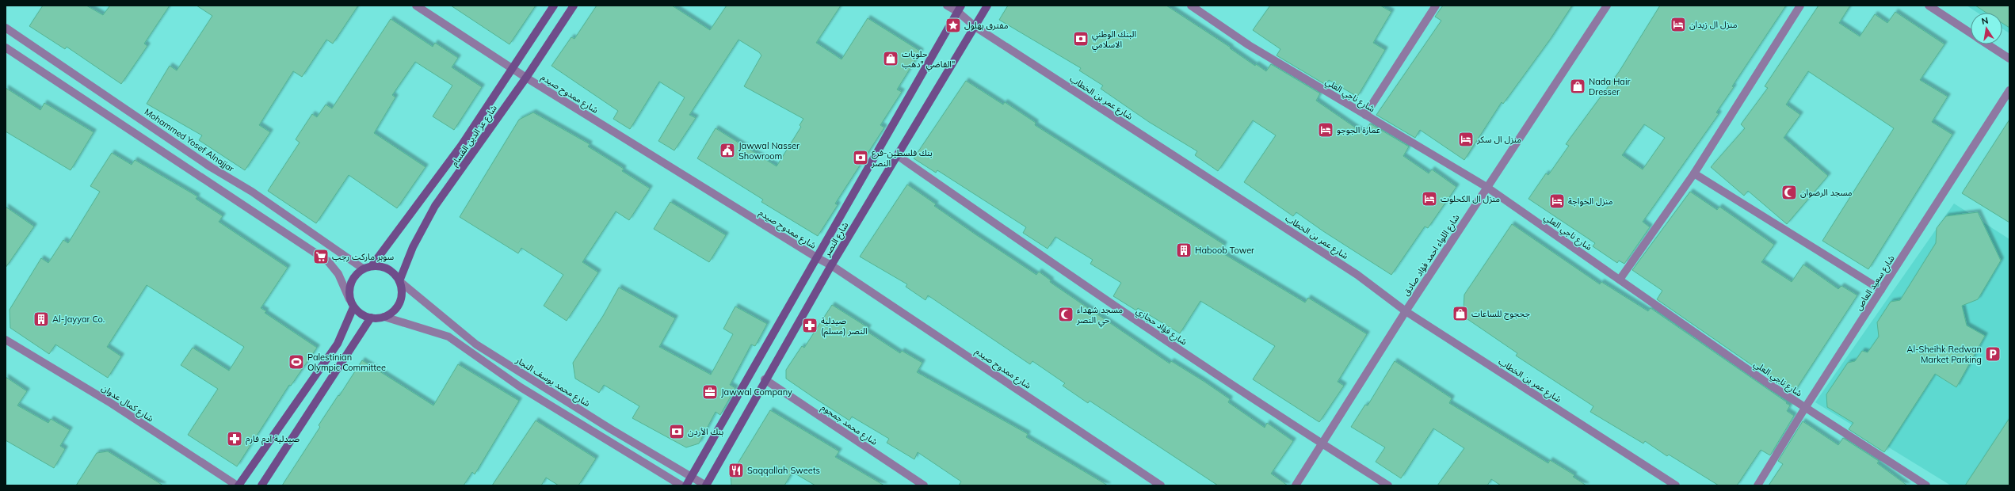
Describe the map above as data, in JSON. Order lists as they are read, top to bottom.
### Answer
{
  "streets": {
    "main road": ["شارع عز الدين القسام", "شارع النصر"],
    "street": [
      "شارع ممدوح صيدم",
      "شارع ناجي العلي",
      "شارع عمر بن الخطاب",
      "Mohammed Yosef Alnajjar",
      "شارع اللواء احمد فؤاد صادق",
      "شارع سعيد العاص",
      "شارع فؤاد حجازي",
      "شارع محمد يوسف النجار",
      "شارع كمال عدوان",
      "شارع محمد جمجوم"
    ]
  },
  "crossings": [
    ["شارع ممدوح صيدم", "شارع عز الدين القسام"],
    ["شارع ممدوح صيدم", "شارع النصر"],
    ["شارع ناجي العلي", "شارع اللواء احمد فؤاد صادق"],
    ["شارع ناجي العلي", "شارع سعيد العاص"],
    ["شارع عمر بن الخطاب", "شارع النصر"],
    ["شارع عمر بن الخطاب", "شارع اللواء احمد فؤاد صادق"],
    ["شارع عز الدين القسام", "Mohammed Yosef Alnajjar"],
    ["شارع عز الدين القسام", "شارع محمد يوسف النجار"],
    ["Mohammed Yosef Alnajjar", "شارع محمد يوسف النجار"],
    ["شارع النصر", "شارع فؤاد حجازي"],
    ["شارع النصر", "شارع محمد يوسف النجار"],
    ["شارع النصر", "شارع محمد جمجوم"],
    ["شارع اللواء احمد فؤاد صادق", "شارع فؤاد حجازي"]
  ],
  "places": {
    "hotel": [
      "منزل ال زيدان",
      "عمارة الجوجو",
      "منزل ال سكر",
      "منزل ال الكحلوت",
      "منزل الخواجة"
    ],
    "place": ["مفترق بهلول"],
    "bank": ["البنك الوطني الاسلامي", "بنك فلسطين-فرع النصر", "بنك الأردن"],
    "shop": ["حلويات القاضي \"دهب\"", "Nada Hair Dresser", "جحجوح للساعات"],
    "public building": ["Jawwal Nasser Showroom"],
    "mosque": ["مسجد الرضوان", "مسجد شهداء حي النصر"],
    "building": ["Haboob Tower", "Al-Jayyar Co."],
    "supermarket": ["سوبر ماركت رجب"],
    "pharmacy": ["صيدلية النصر (مسلم)", "صيدلية آدم فارم"],
    "parking": ["Al-Sheihk Redwan Market Parking"],
    "sports": ["Palestinian Olympic Committee"],
    "office": ["Jawwal Company"],
    "restaurant": ["Saqqallah Sweets"]
  },
  "north": "top"
}
